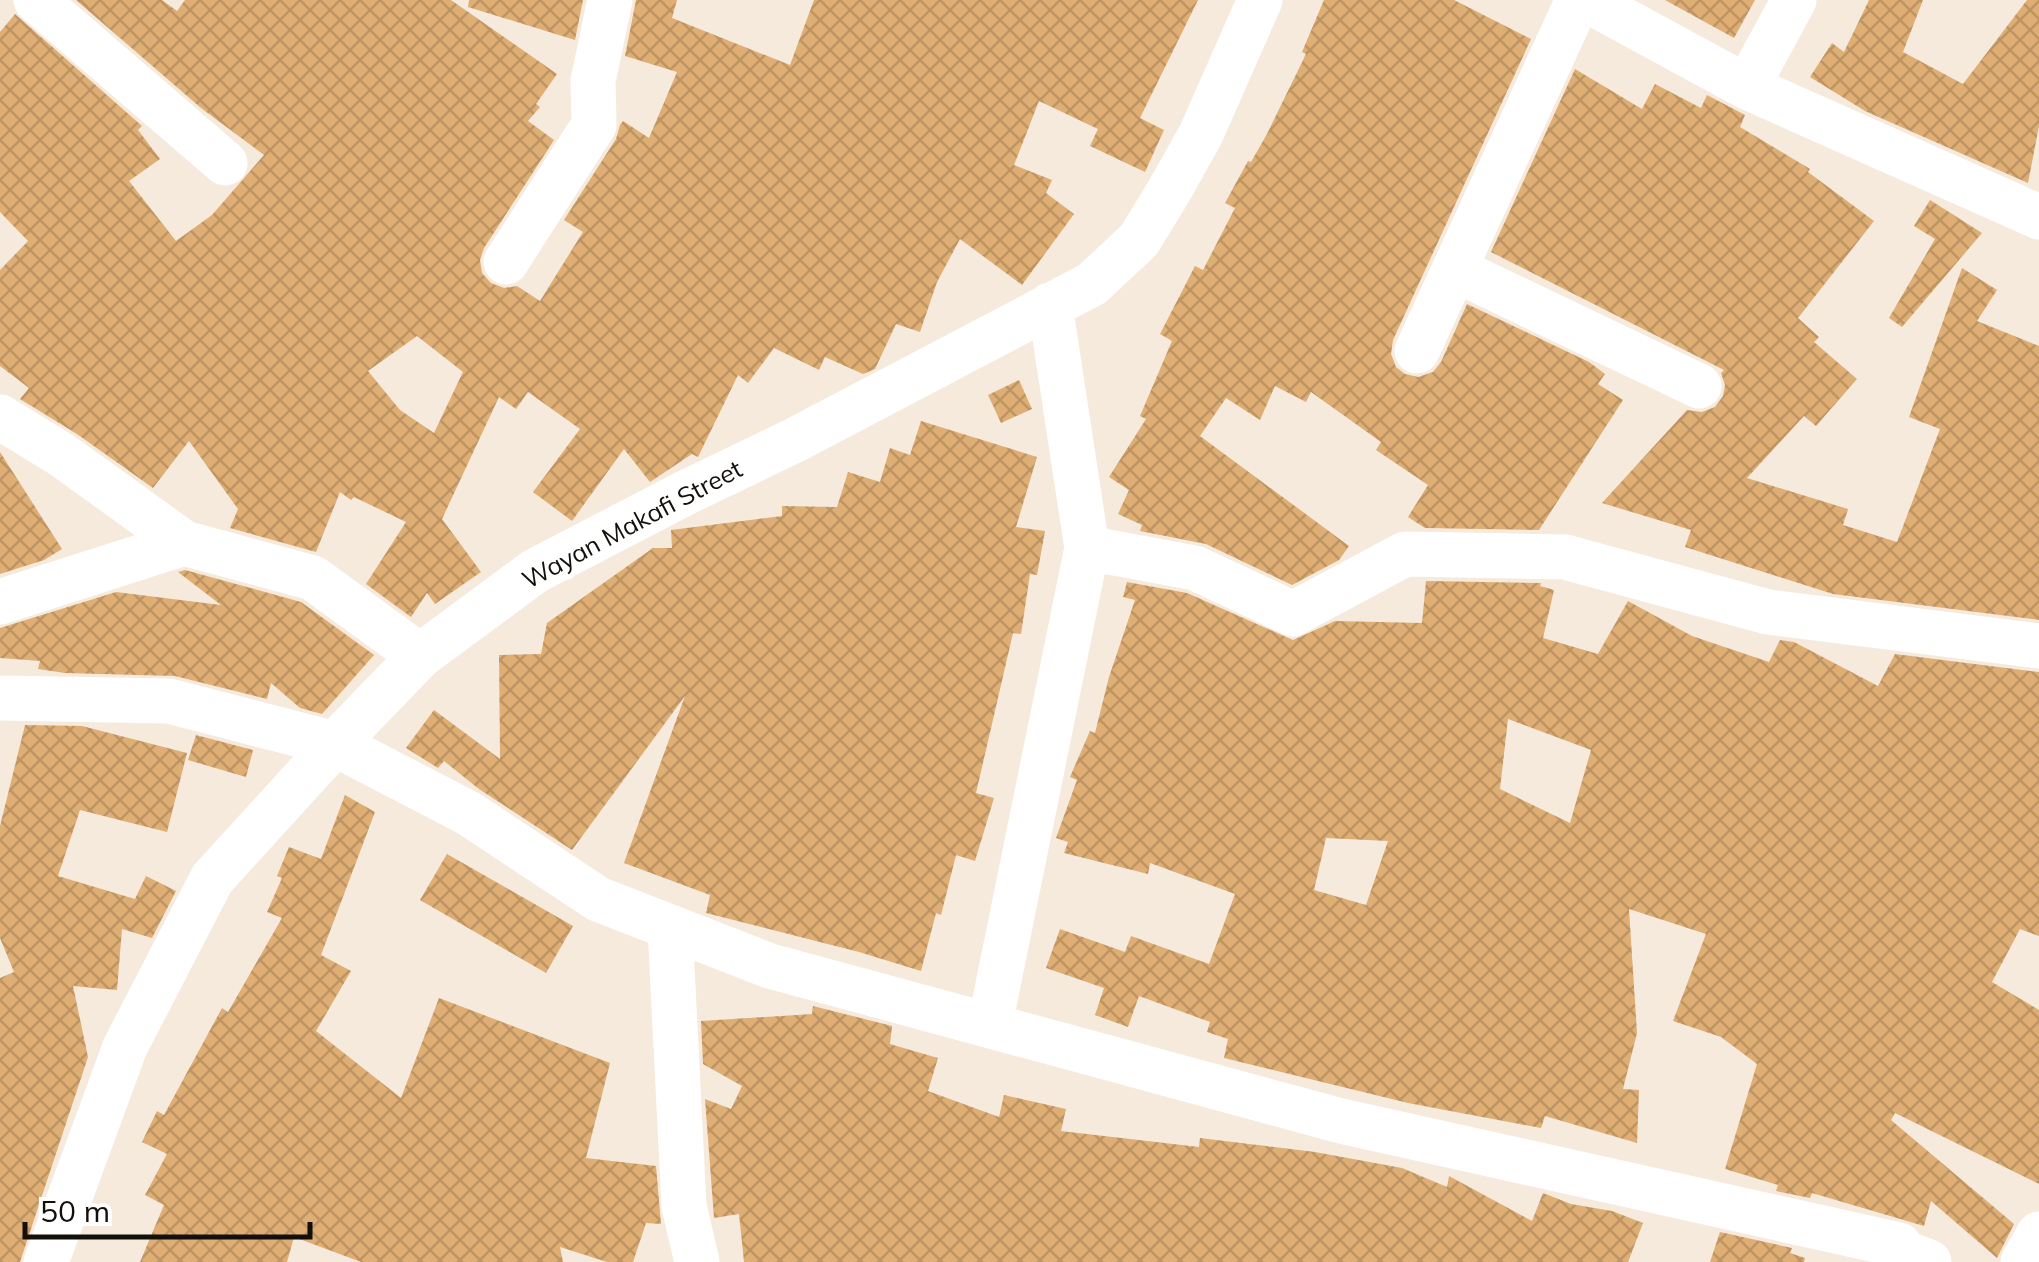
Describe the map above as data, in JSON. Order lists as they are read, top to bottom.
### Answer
{
  "streets": {
    "street": ["Wayan Makafi Street"]
  },
  "scale_bar": "50 m"
}
